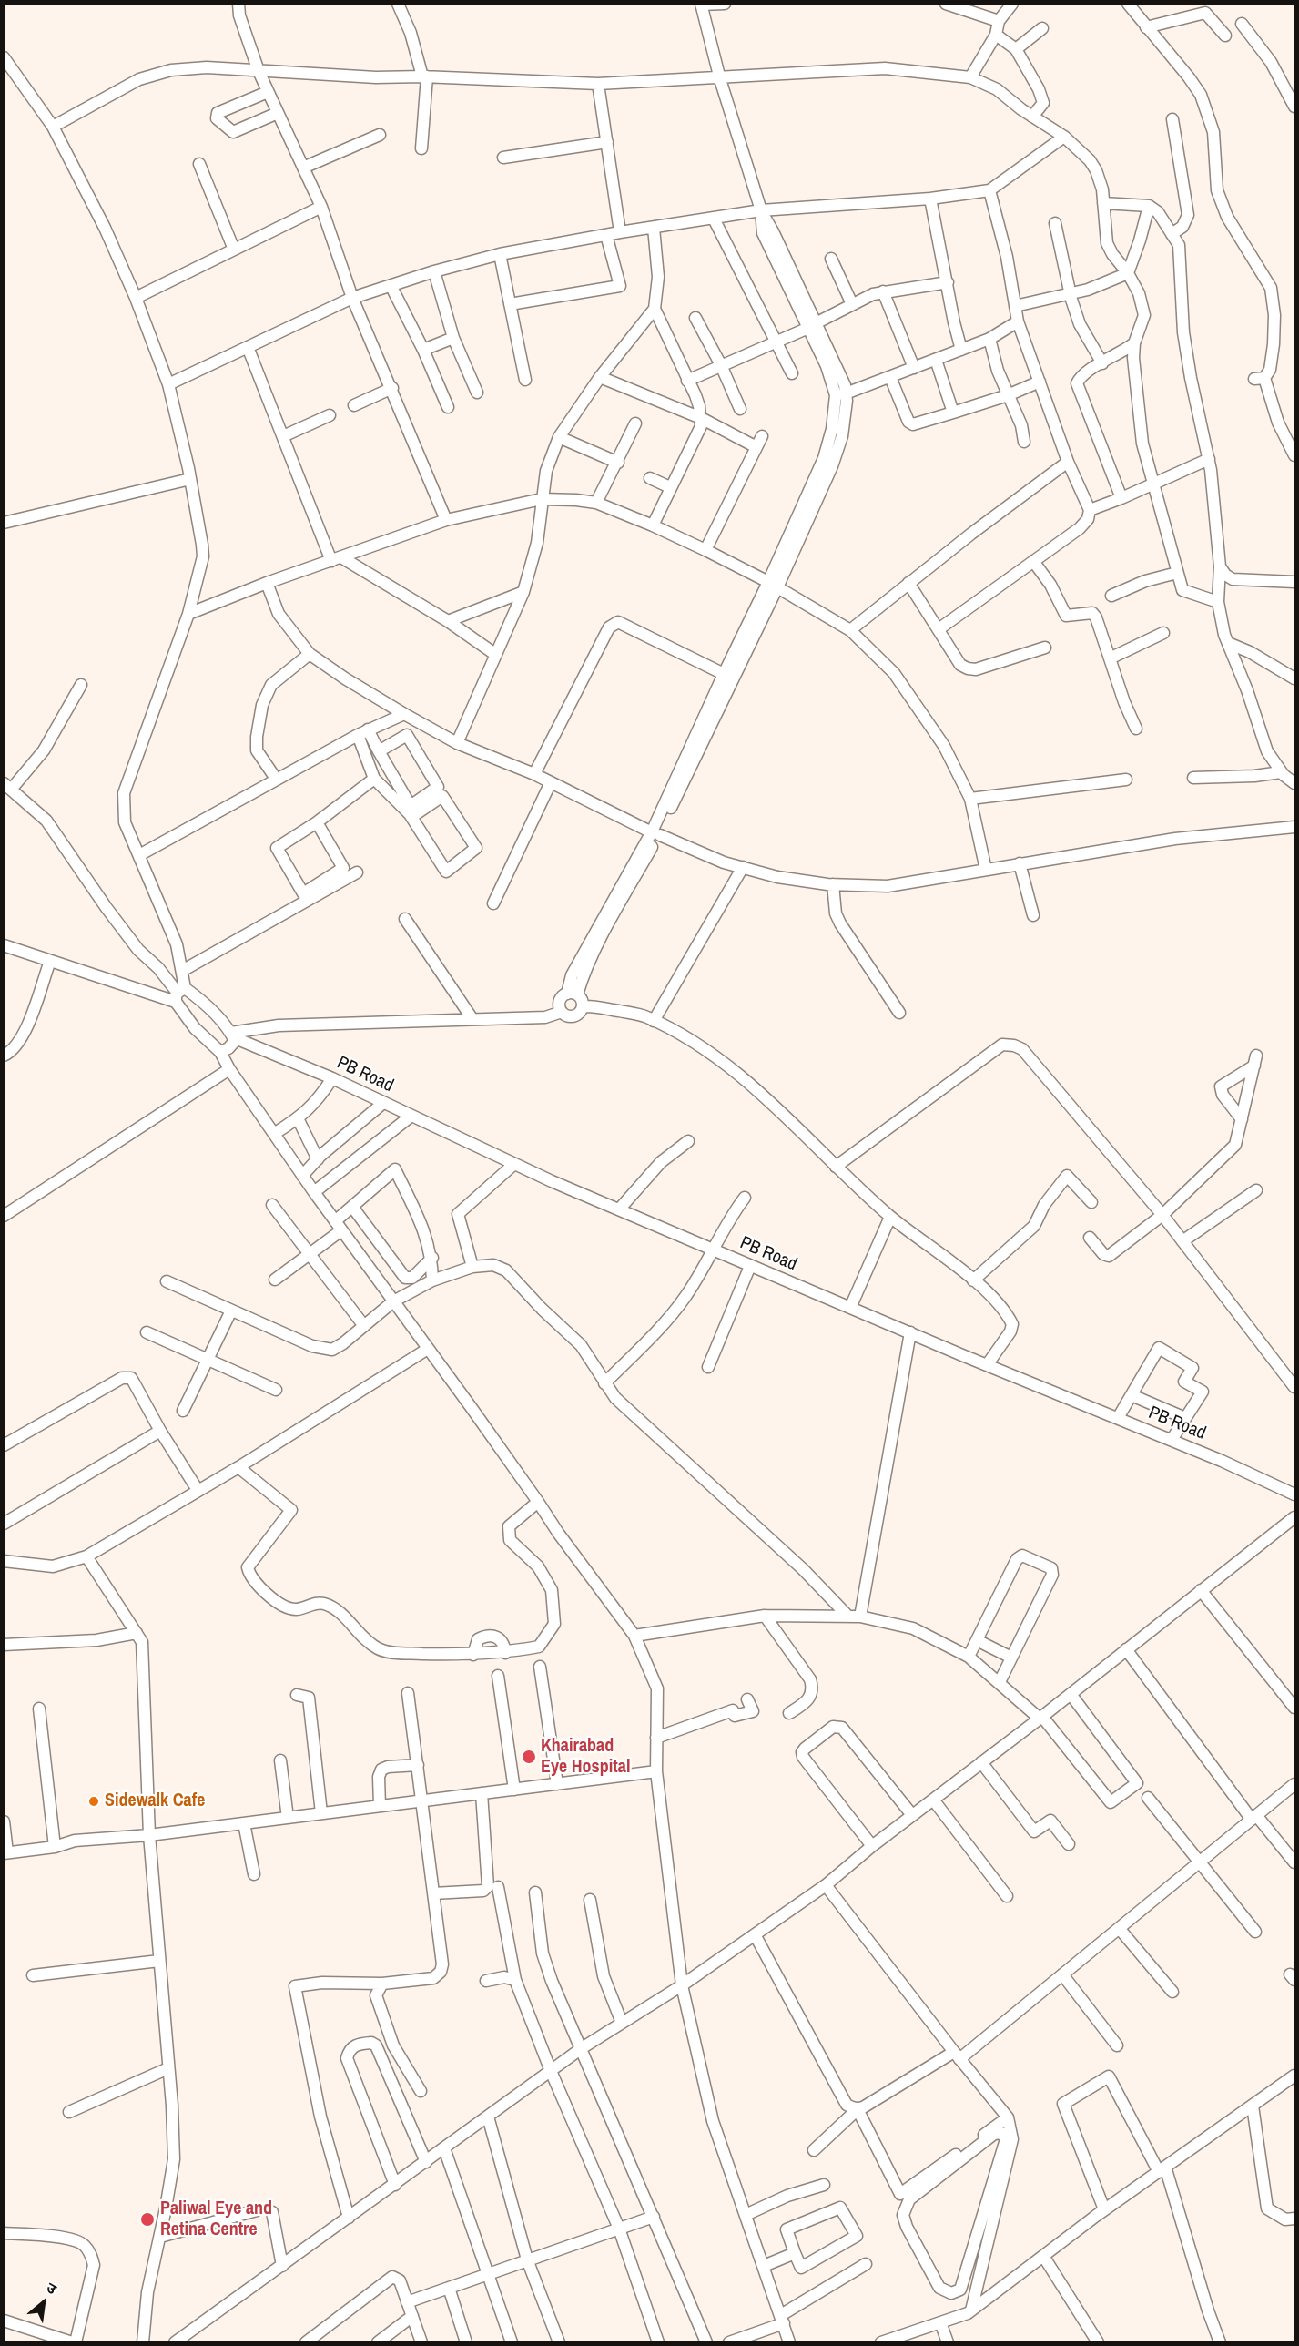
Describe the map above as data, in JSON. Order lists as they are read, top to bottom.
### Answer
{
  "streets": {
    "street": ["PB Road"]
  },
  "places": ["Khairabad Eye Hospital", "Sidewalk Cafe", "Paliwal Eye and Retina Centre"],
  "north": "top right"
}
